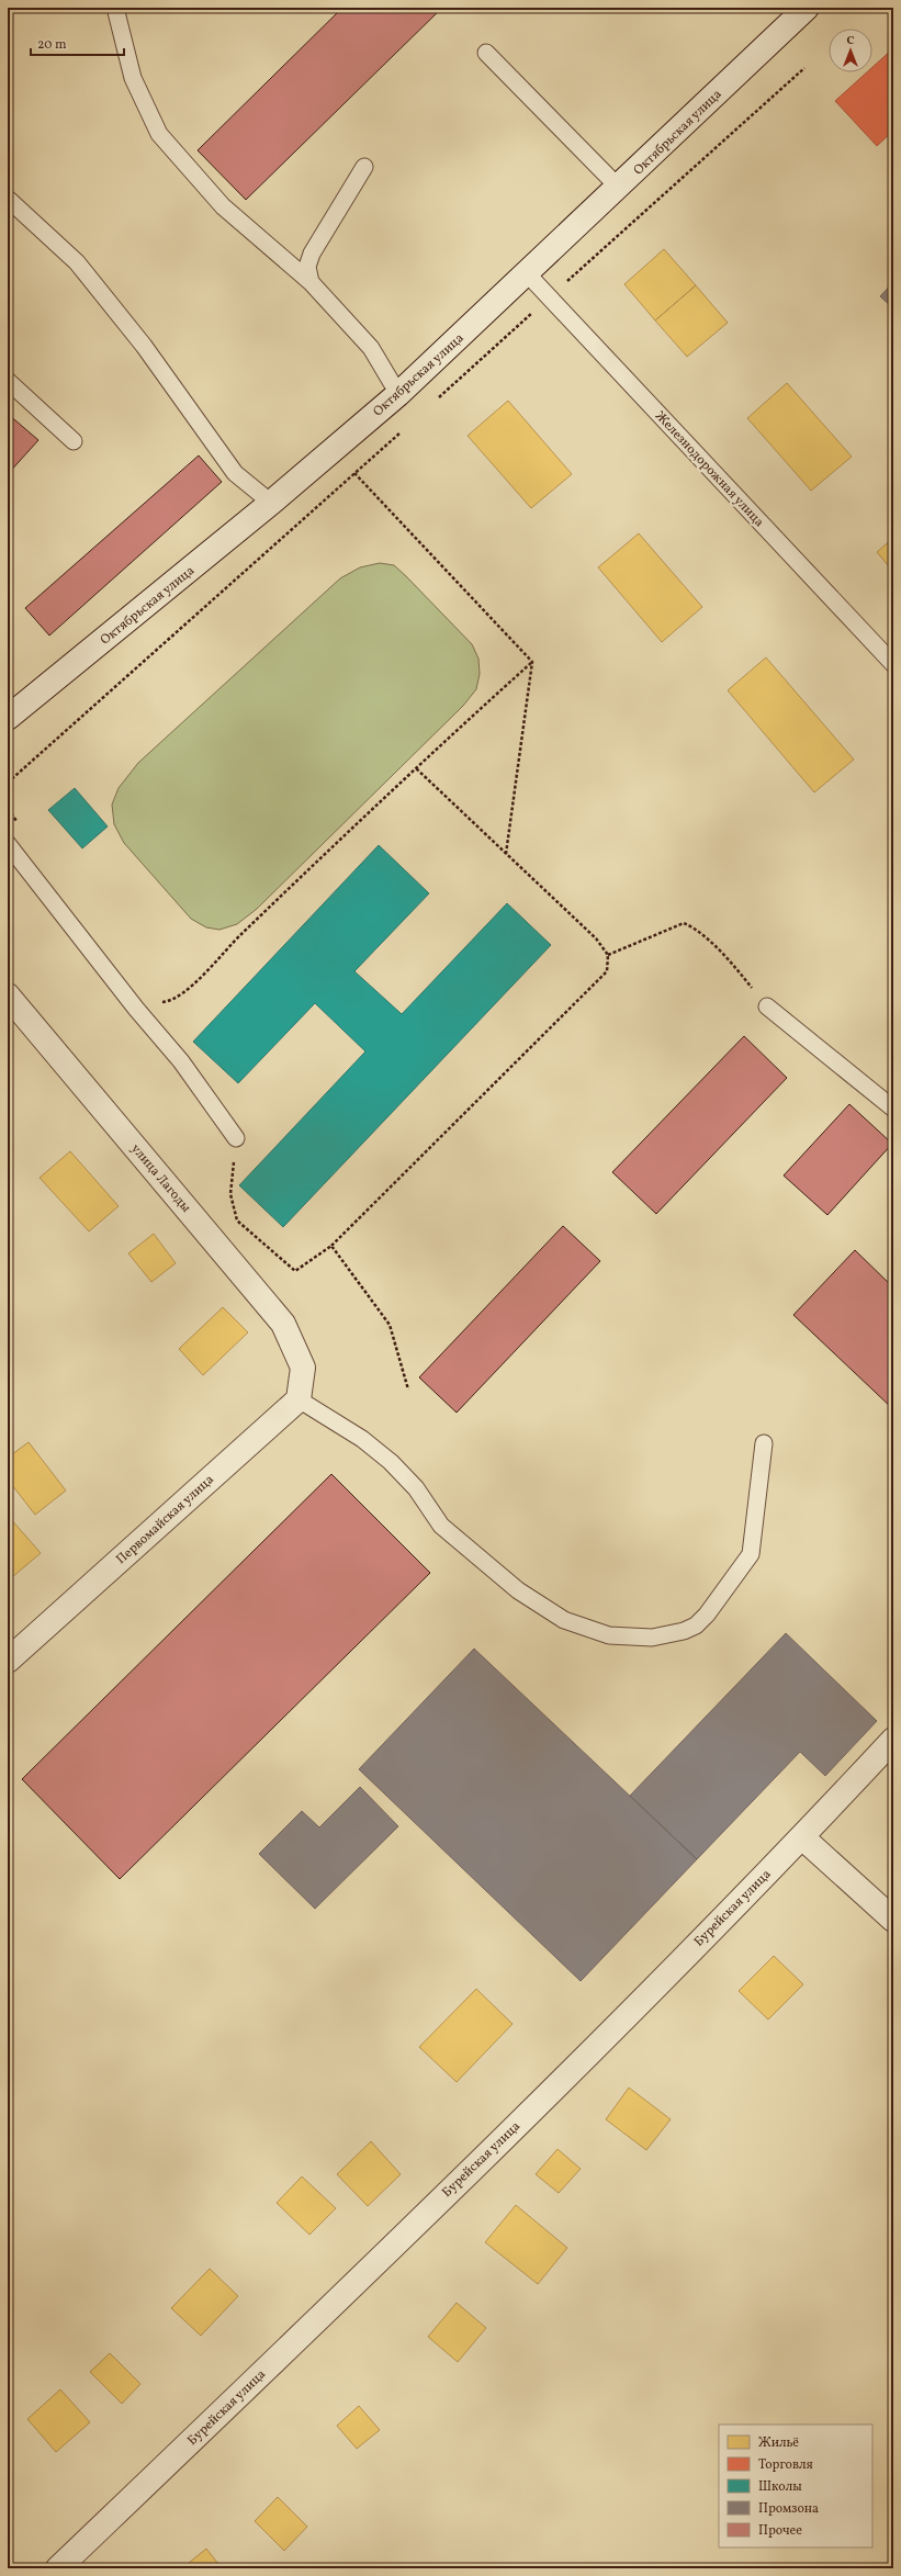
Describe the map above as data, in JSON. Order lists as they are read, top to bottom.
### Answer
{
  "streets": {
    "street": [
      "Октябрьская улица",
      "улица Лагоды",
      "Первомайская улица",
      "Бурейская улица"
    ],
    "lane": ["Железнодорожная улица"]
  },
  "crossings": [
    ["Октябрьская улица", "Железнодорожная улица"],
    ["улица Лагоды", "Первомайская улица"]
  ],
  "legend": [
    "Жильё",
    "Торговля",
    "Школы",
    "Промзона",
    "Прочее"
  ],
  "scale_bar": "20 m",
  "north": "top"
}
